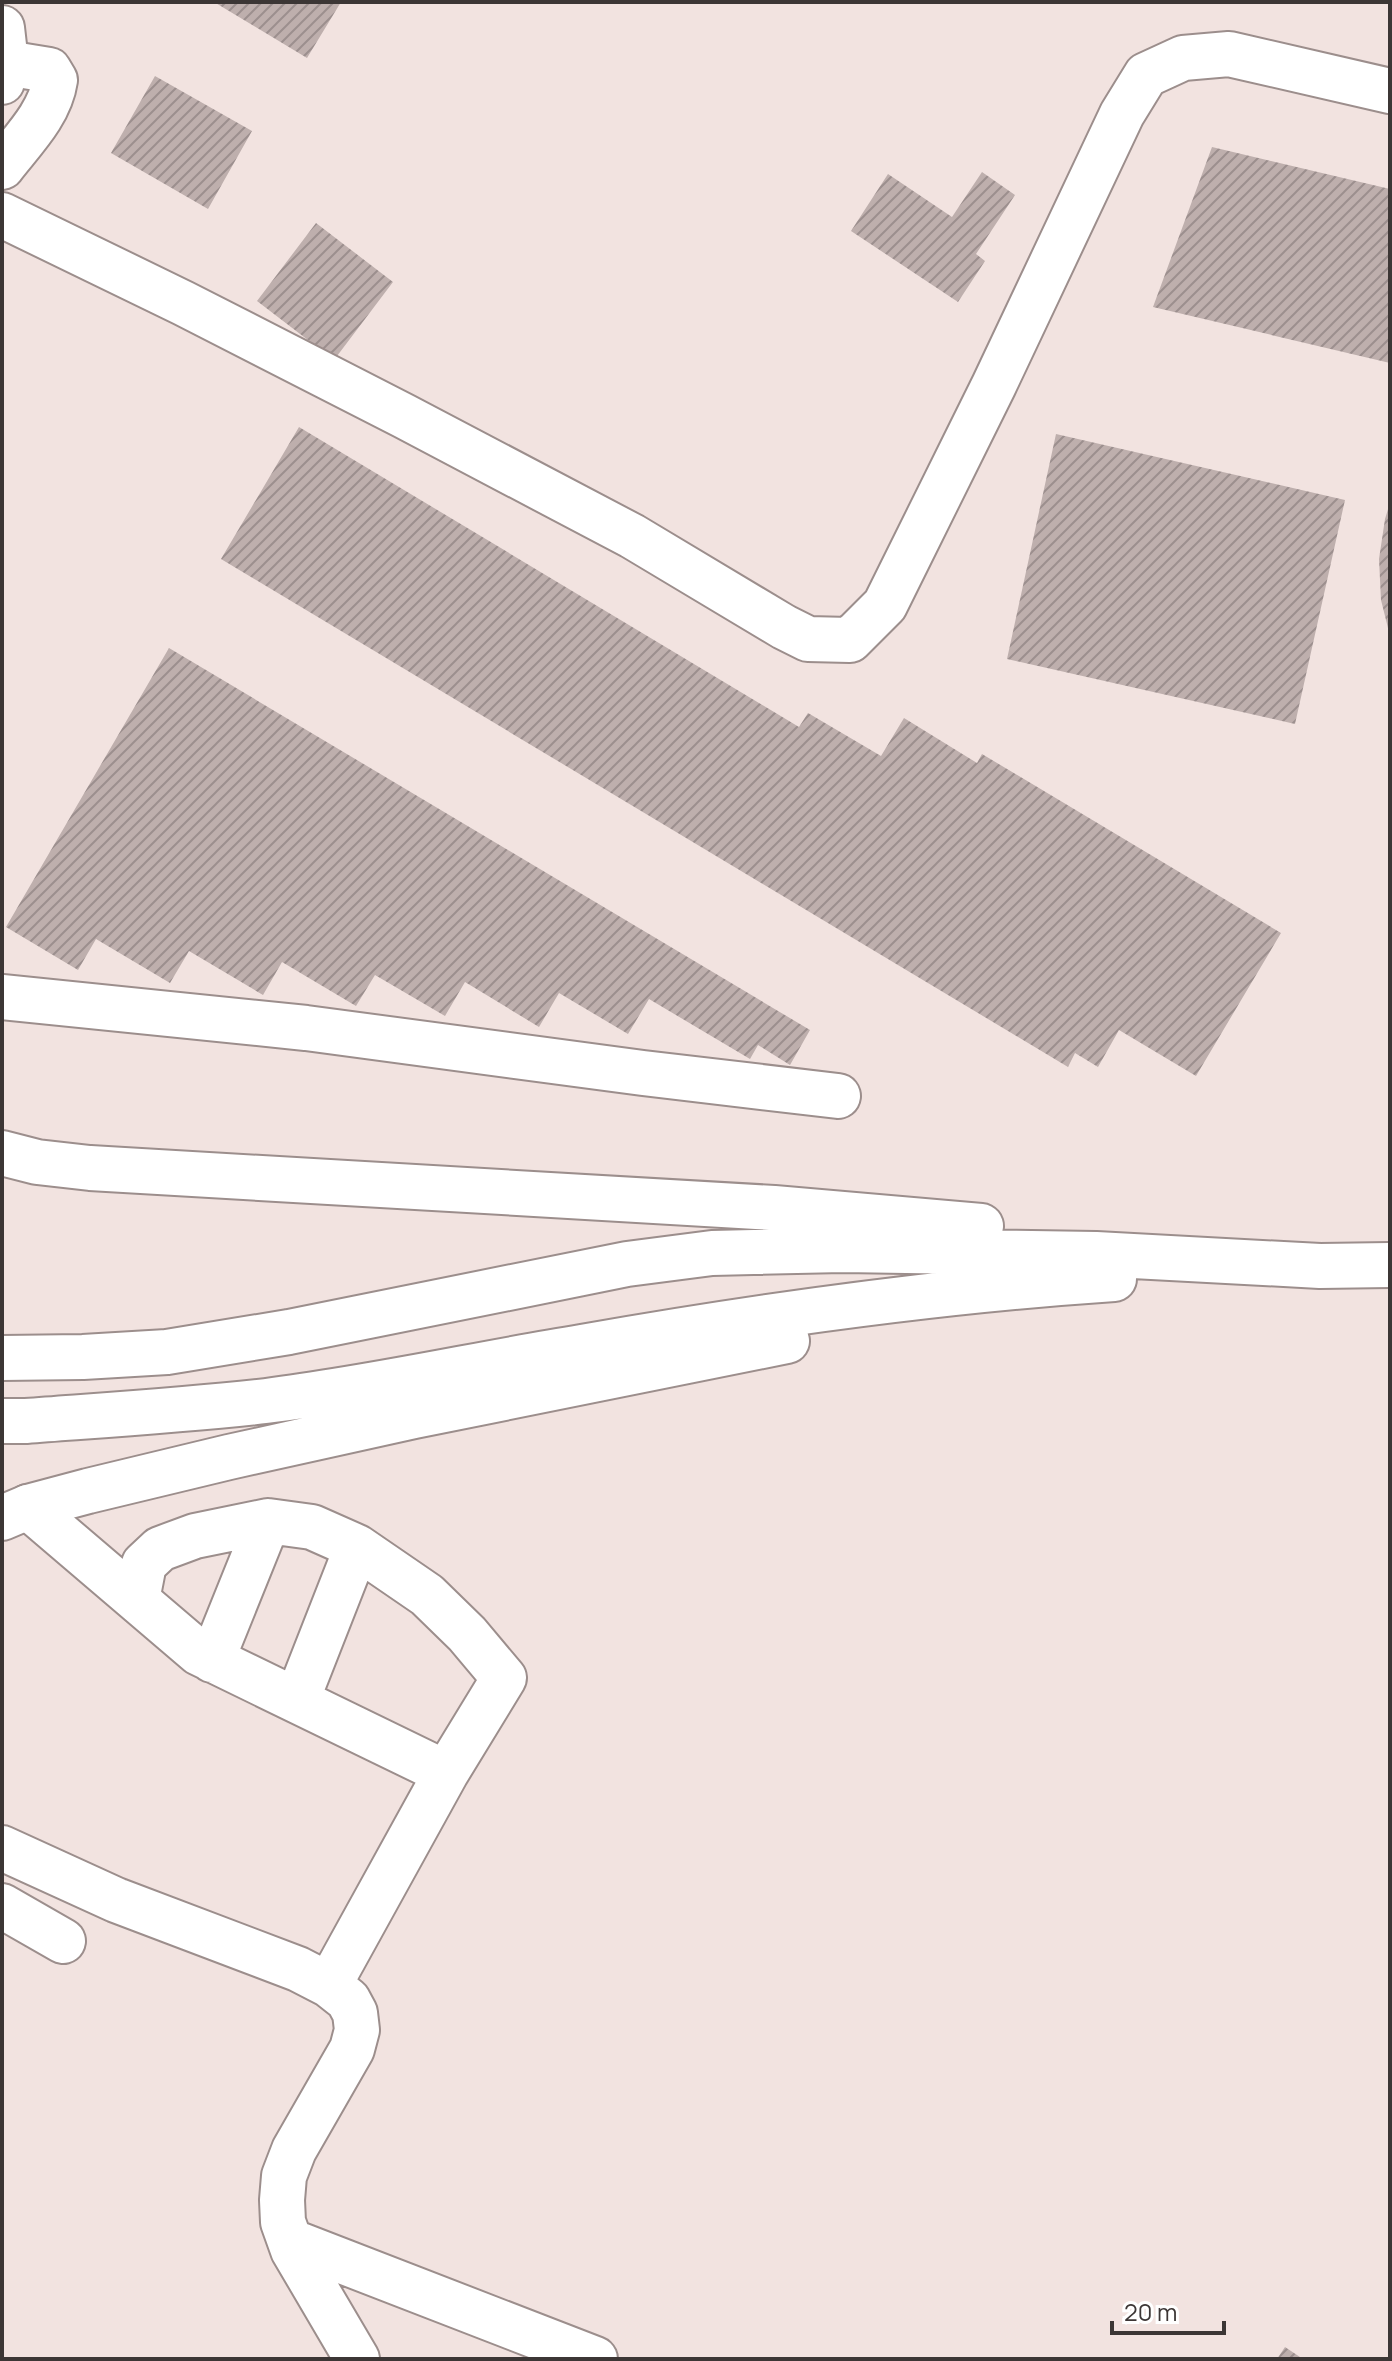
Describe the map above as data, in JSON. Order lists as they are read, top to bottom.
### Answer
{
  "scale_bar": "20 m"
}
